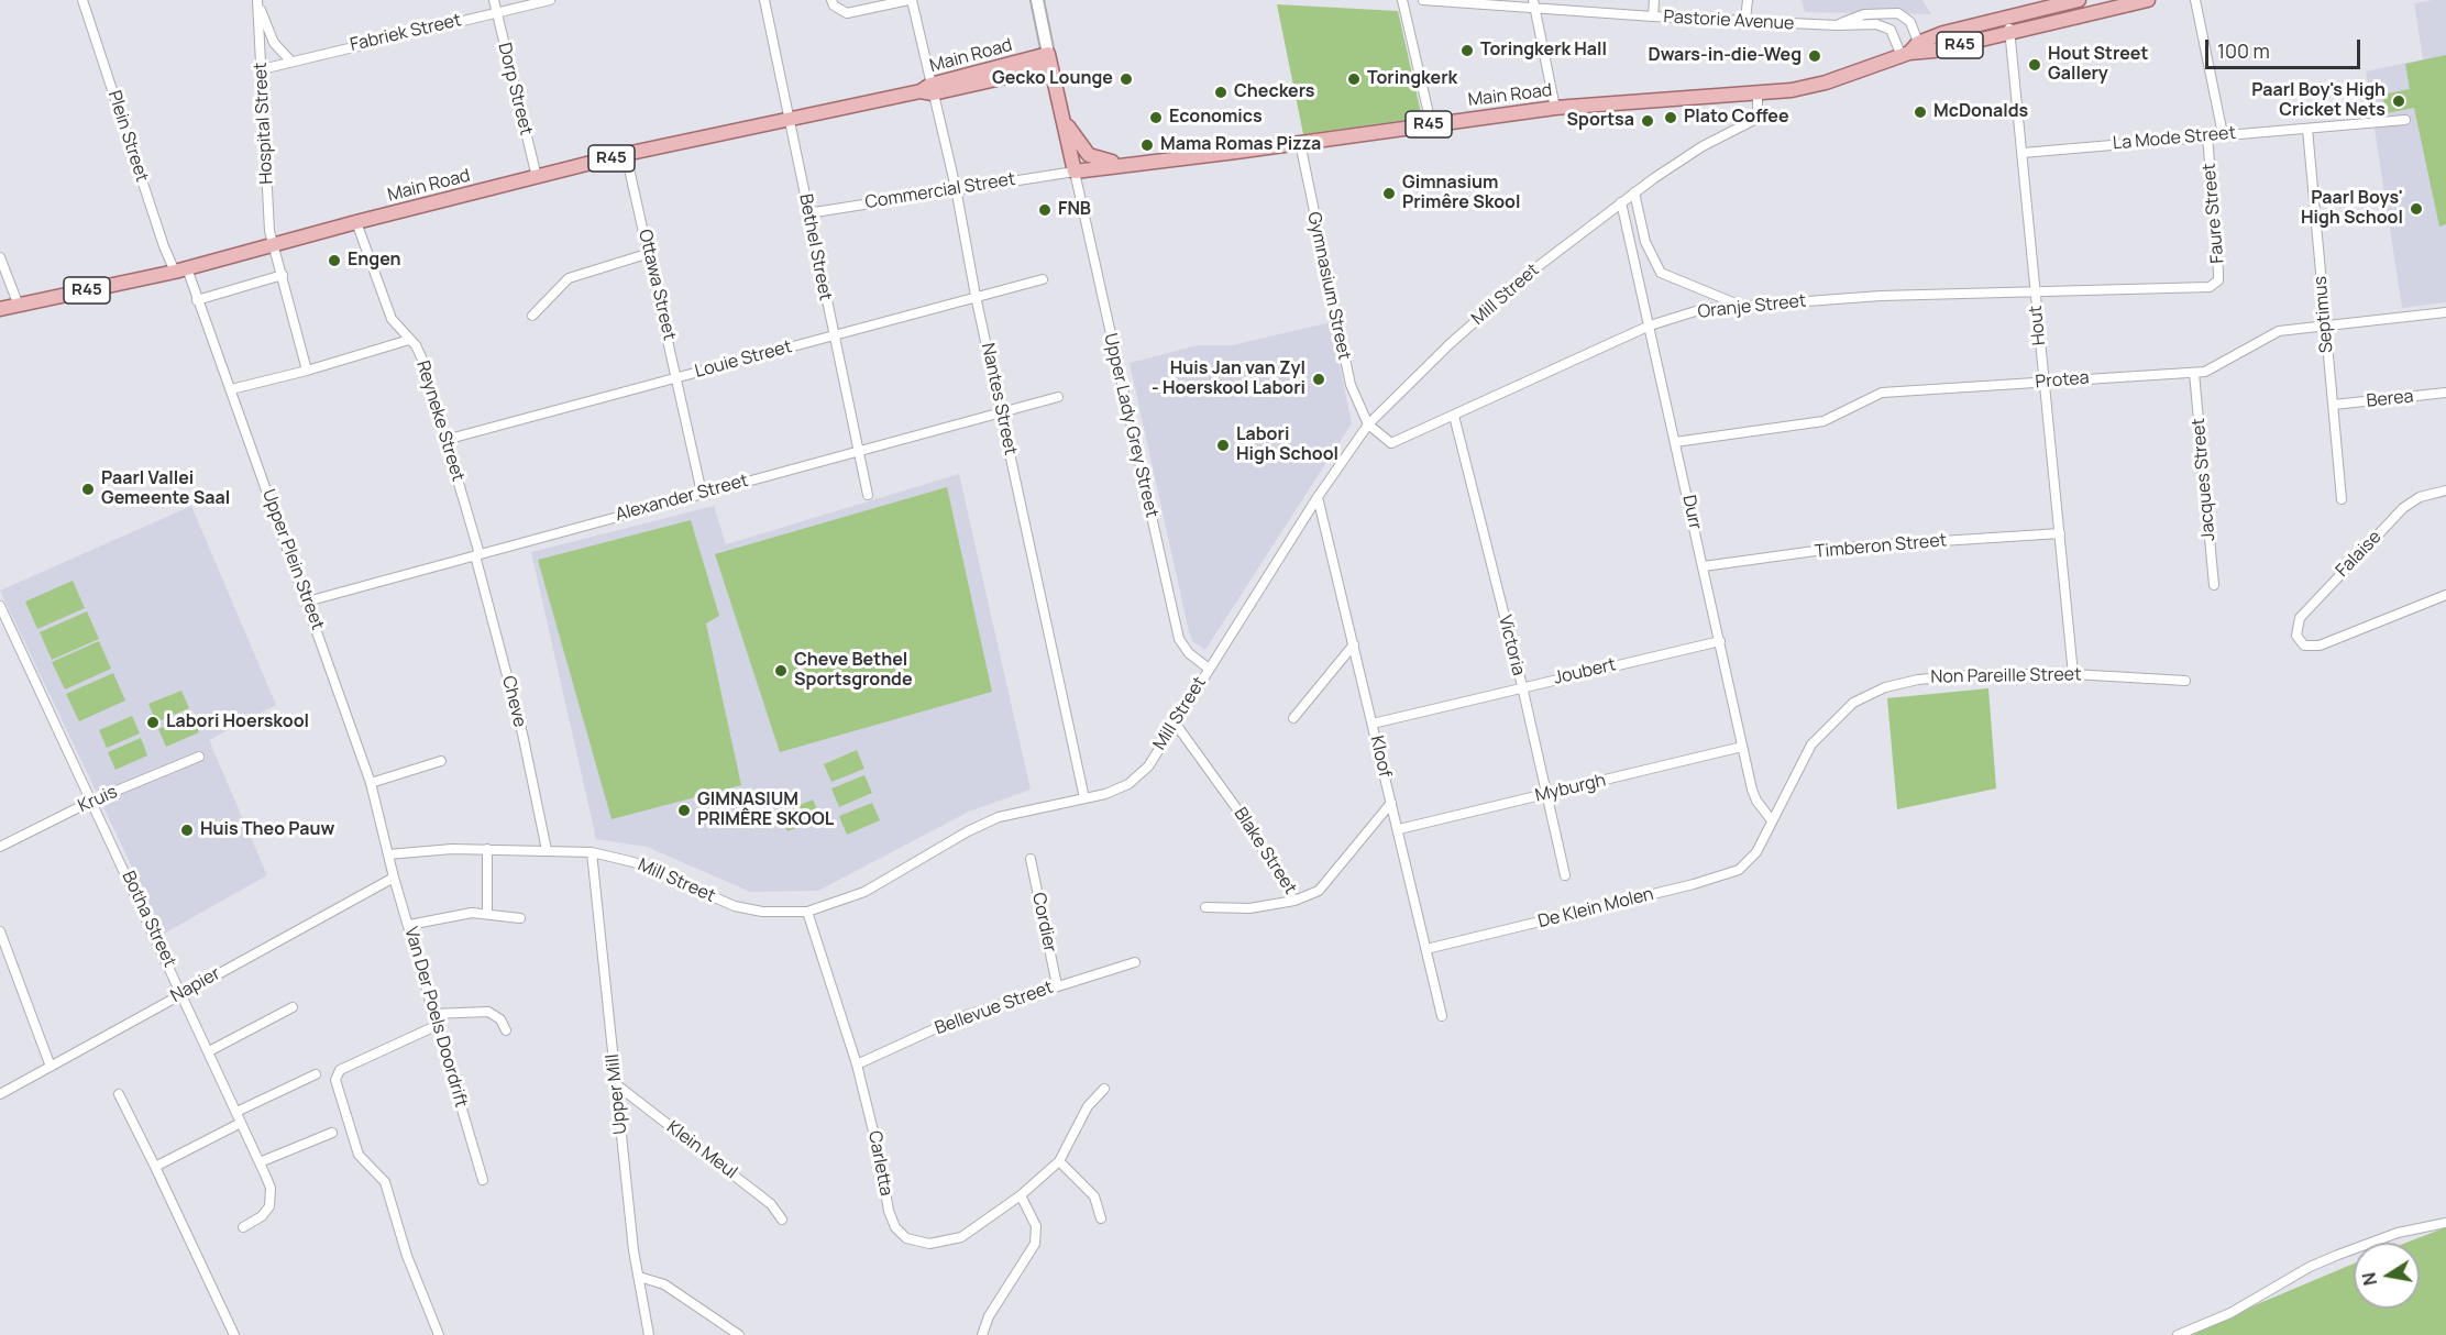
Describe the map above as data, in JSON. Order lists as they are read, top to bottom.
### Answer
{
  "streets": {
    "main road": ["R45", "Main Road"],
    "street": [
      "Pastorie Avenue",
      "Fabriek Street",
      "Dorp Street",
      "Hospital Street",
      "Plein Street",
      "La Mode Street",
      "Commercial Street",
      "Faure Street",
      "Bethel Street",
      "Ottawa Street",
      "Gymnasium Street",
      "Mill Street",
      "Oranje Street",
      "Septimus",
      "Hout",
      "Louie Street",
      "Protea",
      "Nantes Street",
      "Berea",
      "Reyneke Street",
      "Upper Lady Grey Street",
      "Jacques Street",
      "Alexander Street",
      "Durr",
      "Timberon Street",
      "Falaise",
      "Upper Plein Street",
      "Victoria",
      "Joubert",
      "Non Pareille Street",
      "Cheve",
      "Kloof",
      "Myburgh",
      "Kruis",
      "Blake Street",
      "De Klein Molen",
      "Botha Street",
      "Cordier",
      "Napier",
      "Bellevue Street",
      "Van Der Poels Doordrift",
      "Upper Mill",
      "Klein Meul",
      "Carletta"
    ]
  },
  "crossings": [
    ["Pastorie Avenue", "Main Road"],
    ["Fabriek Street", "Dorp Street"],
    ["Fabriek Street", "Hospital Street"],
    ["Main Road", "Dorp Street"],
    ["Main Road", "Hospital Street"],
    ["Main Road", "Plein Street"],
    ["Main Road", "Commercial Street"],
    ["Main Road", "Bethel Street"],
    ["Main Road", "Ottawa Street"],
    ["Main Road", "Gymnasium Street"],
    ["Main Road", "Mill Street"],
    ["Main Road", "Hout"],
    ["Main Road", "Nantes Street"],
    ["Main Road", "Reyneke Street"],
    ["Main Road", "Upper Lady Grey Street"],
    ["Main Road", "Upper Plein Street"],
    ["Plein Street", "Upper Plein Street"],
    ["La Mode Street", "Faure Street"],
    ["La Mode Street", "Septimus"],
    ["La Mode Street", "Hout"],
    ["Commercial Street", "Bethel Street"],
    ["Commercial Street", "Nantes Street"],
    ["Commercial Street", "Upper Lady Grey Street"],
    ["Faure Street", "Oranje Street"],
    ["Bethel Street", "Louie Street"],
    ["Bethel Street", "Alexander Street"],
    ["Ottawa Street", "Louie Street"],
    ["Ottawa Street", "Alexander Street"],
    ["Gymnasium Street", "Mill Street"],
    ["Gymnasium Street", "Oranje Street"],
    ["Mill Street", "Oranje Street"],
    ["Mill Street", "Nantes Street"],
    ["Mill Street", "Upper Lady Grey Street"],
    ["Mill Street", "Durr"],
    ["Mill Street", "Upper Plein Street"],
    ["Mill Street", "Cheve"],
    ["Mill Street", "Kloof"],
    ["Mill Street", "Blake Street"],
    ["Mill Street", "Van Der Poels Doordrift"],
    ["Mill Street", "Upper Mill"],
    ["Mill Street", "Carletta"],
    ["Oranje Street", "Hout"],
    ["Oranje Street", "Durr"],
    ["Oranje Street", "Victoria"],
    ["Septimus", "Protea"],
    ["Septimus", "Berea"],
    ["Hout", "Protea"],
    ["Hout", "Timberon Street"],
    ["Hout", "Non Pareille Street"],
    ["Louie Street", "Nantes Street"],
    ["Louie Street", "Reyneke Street"],
    ["Protea", "Jacques Street"],
    ["Protea", "Durr"],
    ["Nantes Street", "Alexander Street"],
    ["Reyneke Street", "Alexander Street"],
    ["Reyneke Street", "Cheve"],
    ["Alexander Street", "Upper Plein Street"],
    ["Alexander Street", "Cheve"],
    ["Durr", "Timberon Street"],
    ["Durr", "Joubert"],
    ["Durr", "Non Pareille Street"],
    ["Durr", "Myburgh"],
    ["Upper Plein Street", "Van Der Poels Doordrift"],
    ["Victoria", "Joubert"],
    ["Victoria", "Myburgh"],
    ["Joubert", "Kloof"],
    ["Non Pareille Street", "De Klein Molen"],
    ["Kloof", "Myburgh"],
    ["Kloof", "Blake Street"],
    ["Kloof", "De Klein Molen"],
    ["Kruis", "Botha Street"],
    ["Botha Street", "Napier"],
    ["Cordier", "Bellevue Street"],
    ["Napier", "Van Der Poels Doordrift"],
    ["Bellevue Street", "Carletta"],
    ["Upper Mill", "Klein Meul"]
  ],
  "places": [
    "Toringkerk Hall",
    "Dwars-in-die-Weg",
    "Hout Street Gallery",
    "Gecko Lounge",
    "Toringkerk",
    "Checkers",
    "Paarl Boy's High Cricket Nets",
    "McDonalds",
    "Economics",
    "Plato Coffee",
    "Sportsa",
    "Mama Romas Pizza",
    "Gimnasium Primêre Skool",
    "Paarl Boys' High School",
    "FNB",
    "Engen",
    "Huis Jan van Zyl - Hoerskool Labori",
    "Labori High School",
    "Paarl Vallei Gemeente Saal",
    "Cheve Bethel Sportsgronde",
    "Labori Hoerskool",
    "GIMNASIUM PRIMÊRE SKOOL",
    "Huis Theo Pauw"
  ],
  "scale_bar": "100 m",
  "north": "left"
}
